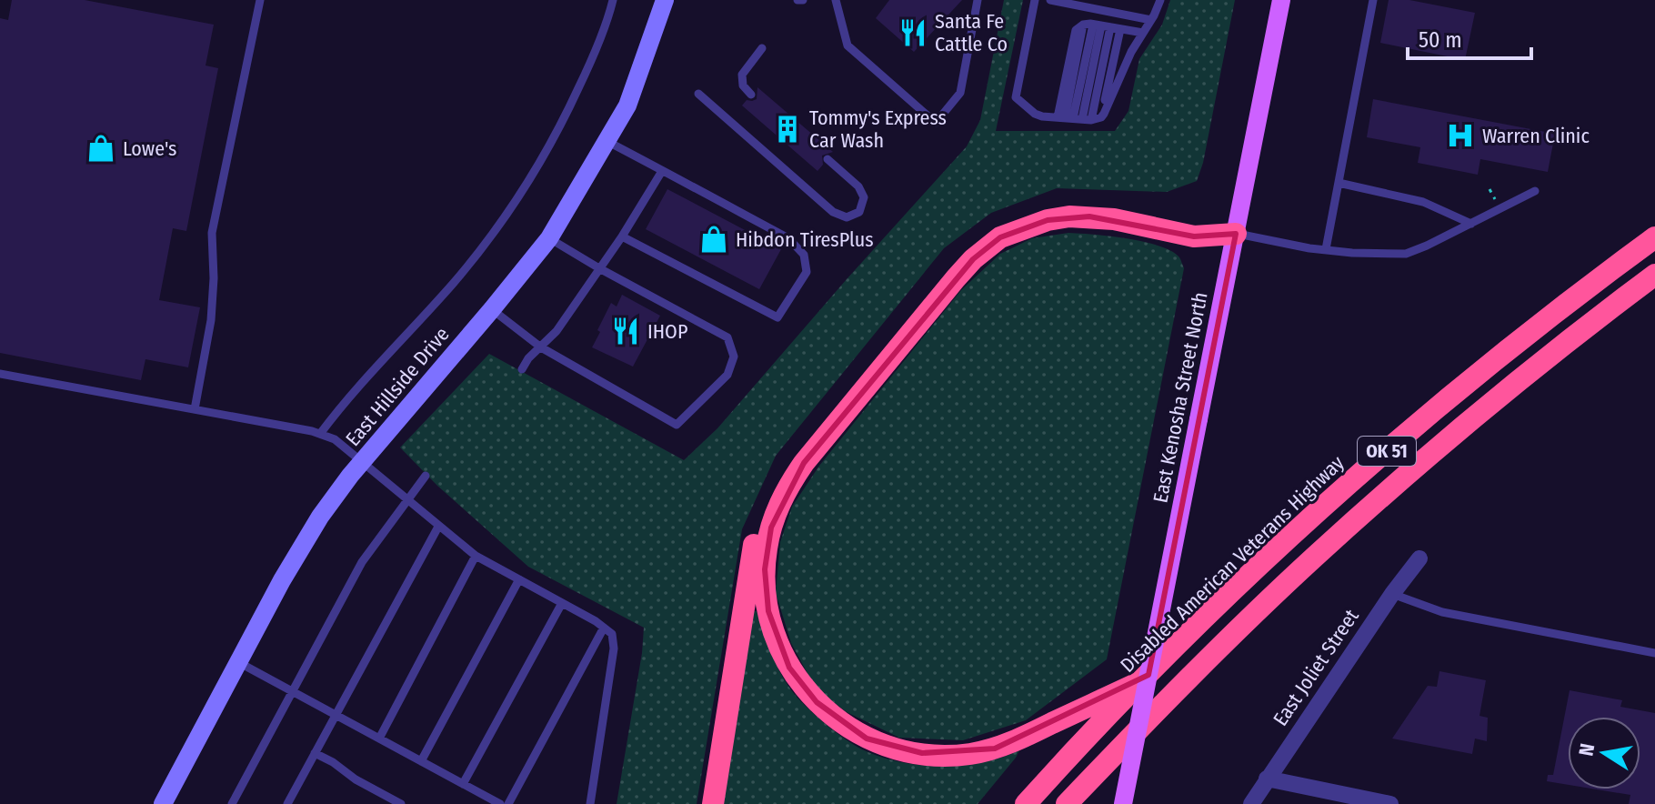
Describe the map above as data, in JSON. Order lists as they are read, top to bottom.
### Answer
{
  "streets": {
    "highway": ["OK 51", "Disabled American Veterans Highway"],
    "main road": ["East Kenosha Street North"],
    "street": ["East Hillside Drive", "East Joliet Street"]
  },
  "places": {
    "restaurant": ["Santa Fe Cattle Co", "IHOP"],
    "building": ["Tommy's Express Car Wash"],
    "hospital": ["Warren Clinic"],
    "shop": ["Lowe's", "Hibdon TiresPlus"]
  },
  "scale_bar": "50 m",
  "north": "left"
}
